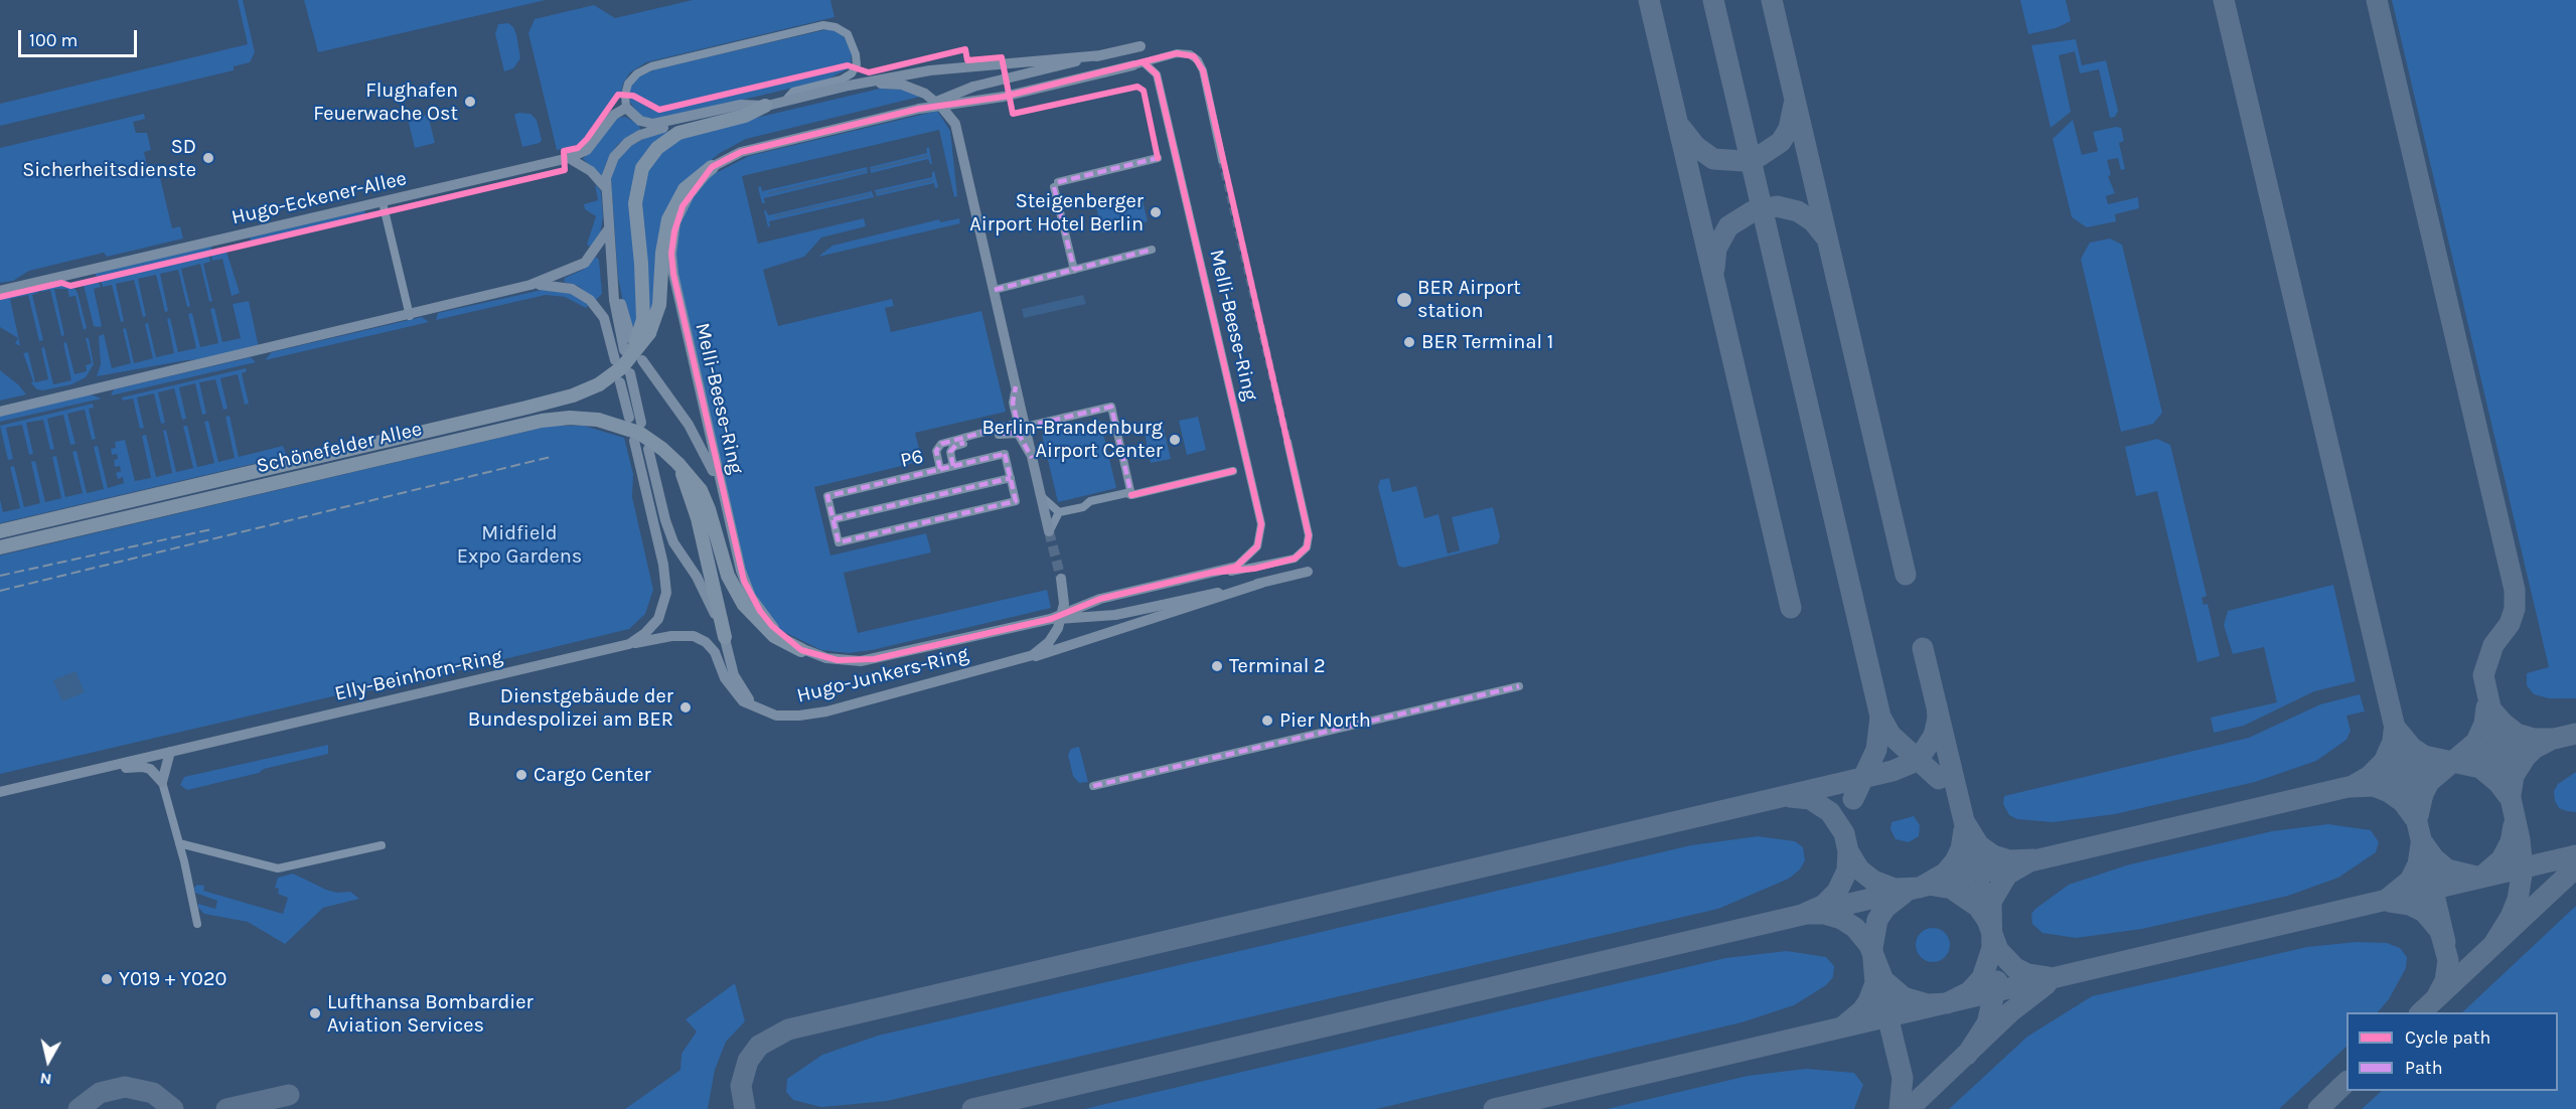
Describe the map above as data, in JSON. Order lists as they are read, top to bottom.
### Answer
{
  "streets": {
    "highway": ["Schönefelder Allee"],
    "street": [
      "Hugo-Eckener-Allee",
      "Melli-Beese-Ring",
      "P6",
      "Elly-Beinhorn-Ring",
      "Hugo-Junkers-Ring"
    ]
  },
  "crossings": [
    ["Melli-Beese-Ring", "Schönefelder Allee"],
    ["Elly-Beinhorn-Ring", "Hugo-Junkers-Ring"]
  ],
  "parks": ["Midfield Expo Gardens"],
  "places": [
    "Flughafen Feuerwache Ost",
    "SD Sicherheitsdienste",
    "Steigenberger Airport Hotel Berlin",
    "BER Airport station",
    "BER Terminal 1",
    "Berlin-Brandenburg Airport Center",
    "Terminal 2",
    "Dienstgebäude der Bundespolizei am BER",
    "Pier North",
    "Cargo Center",
    "Y019 + Y020",
    "Lufthansa Bombardier Aviation Services"
  ],
  "legend": ["Cycle path", "Path"],
  "scale_bar": "100 m",
  "north": "bottom"
}
